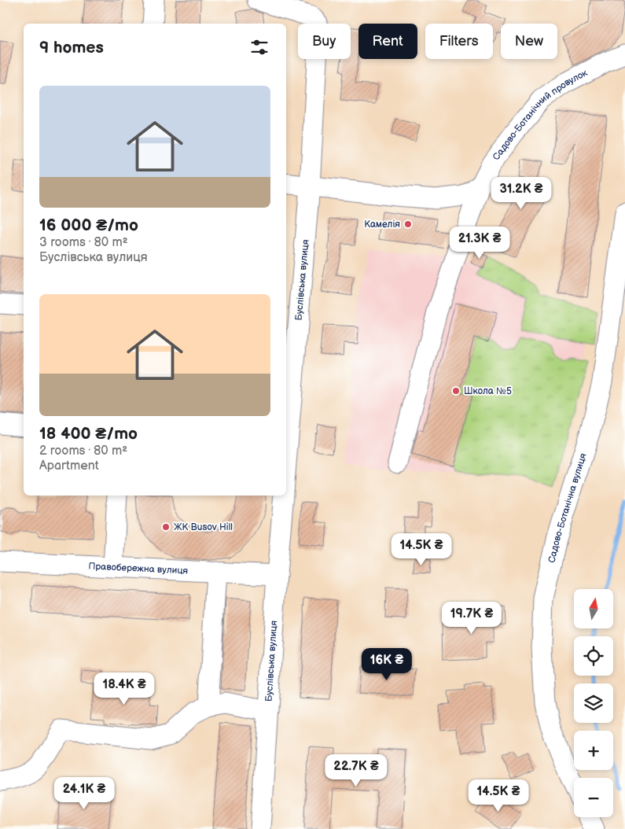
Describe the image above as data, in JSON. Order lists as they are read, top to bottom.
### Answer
{
  "streets": {
    "street": [
      "Садово-Ботанічний провулок",
      "Буслівська вулиця",
      "Садово-Ботанічна вулиця",
      "Правобережна вулиця"
    ]
  },
  "crossings": [
    ["Садово-Ботанічний провулок", "Буслівська вулиця"],
    ["Буслівська вулиця", "Правобережна вулиця"]
  ],
  "places": ["Камелія", "Школа №5", "ЖК Busov Hill"],
  "north": "top",
  "page": {
    "chip": [
      "Buy",
      "Rent",
      "Filters",
      "New"
    ],
    "heading": "9 homes",
    "list": [
      {
        "name": "16 000 ₴/mo",
        "note": "3 rooms · 80 m² · Буслівська вулиця"
      },
      {
        "name": "18 400 ₴/mo",
        "note": "2 rooms · 80 m² · Apartment"
      }
    ],
    "price": [
      "31.2K ₴",
      "21.3K ₴",
      "14.5K ₴",
      "19.7K ₴",
      "16K ₴",
      "18.4K ₴",
      "22.7K ₴",
      "24.1K ₴",
      "14.5K ₴"
    ],
    "map_buttons": ["+", "−"]
  }
}
